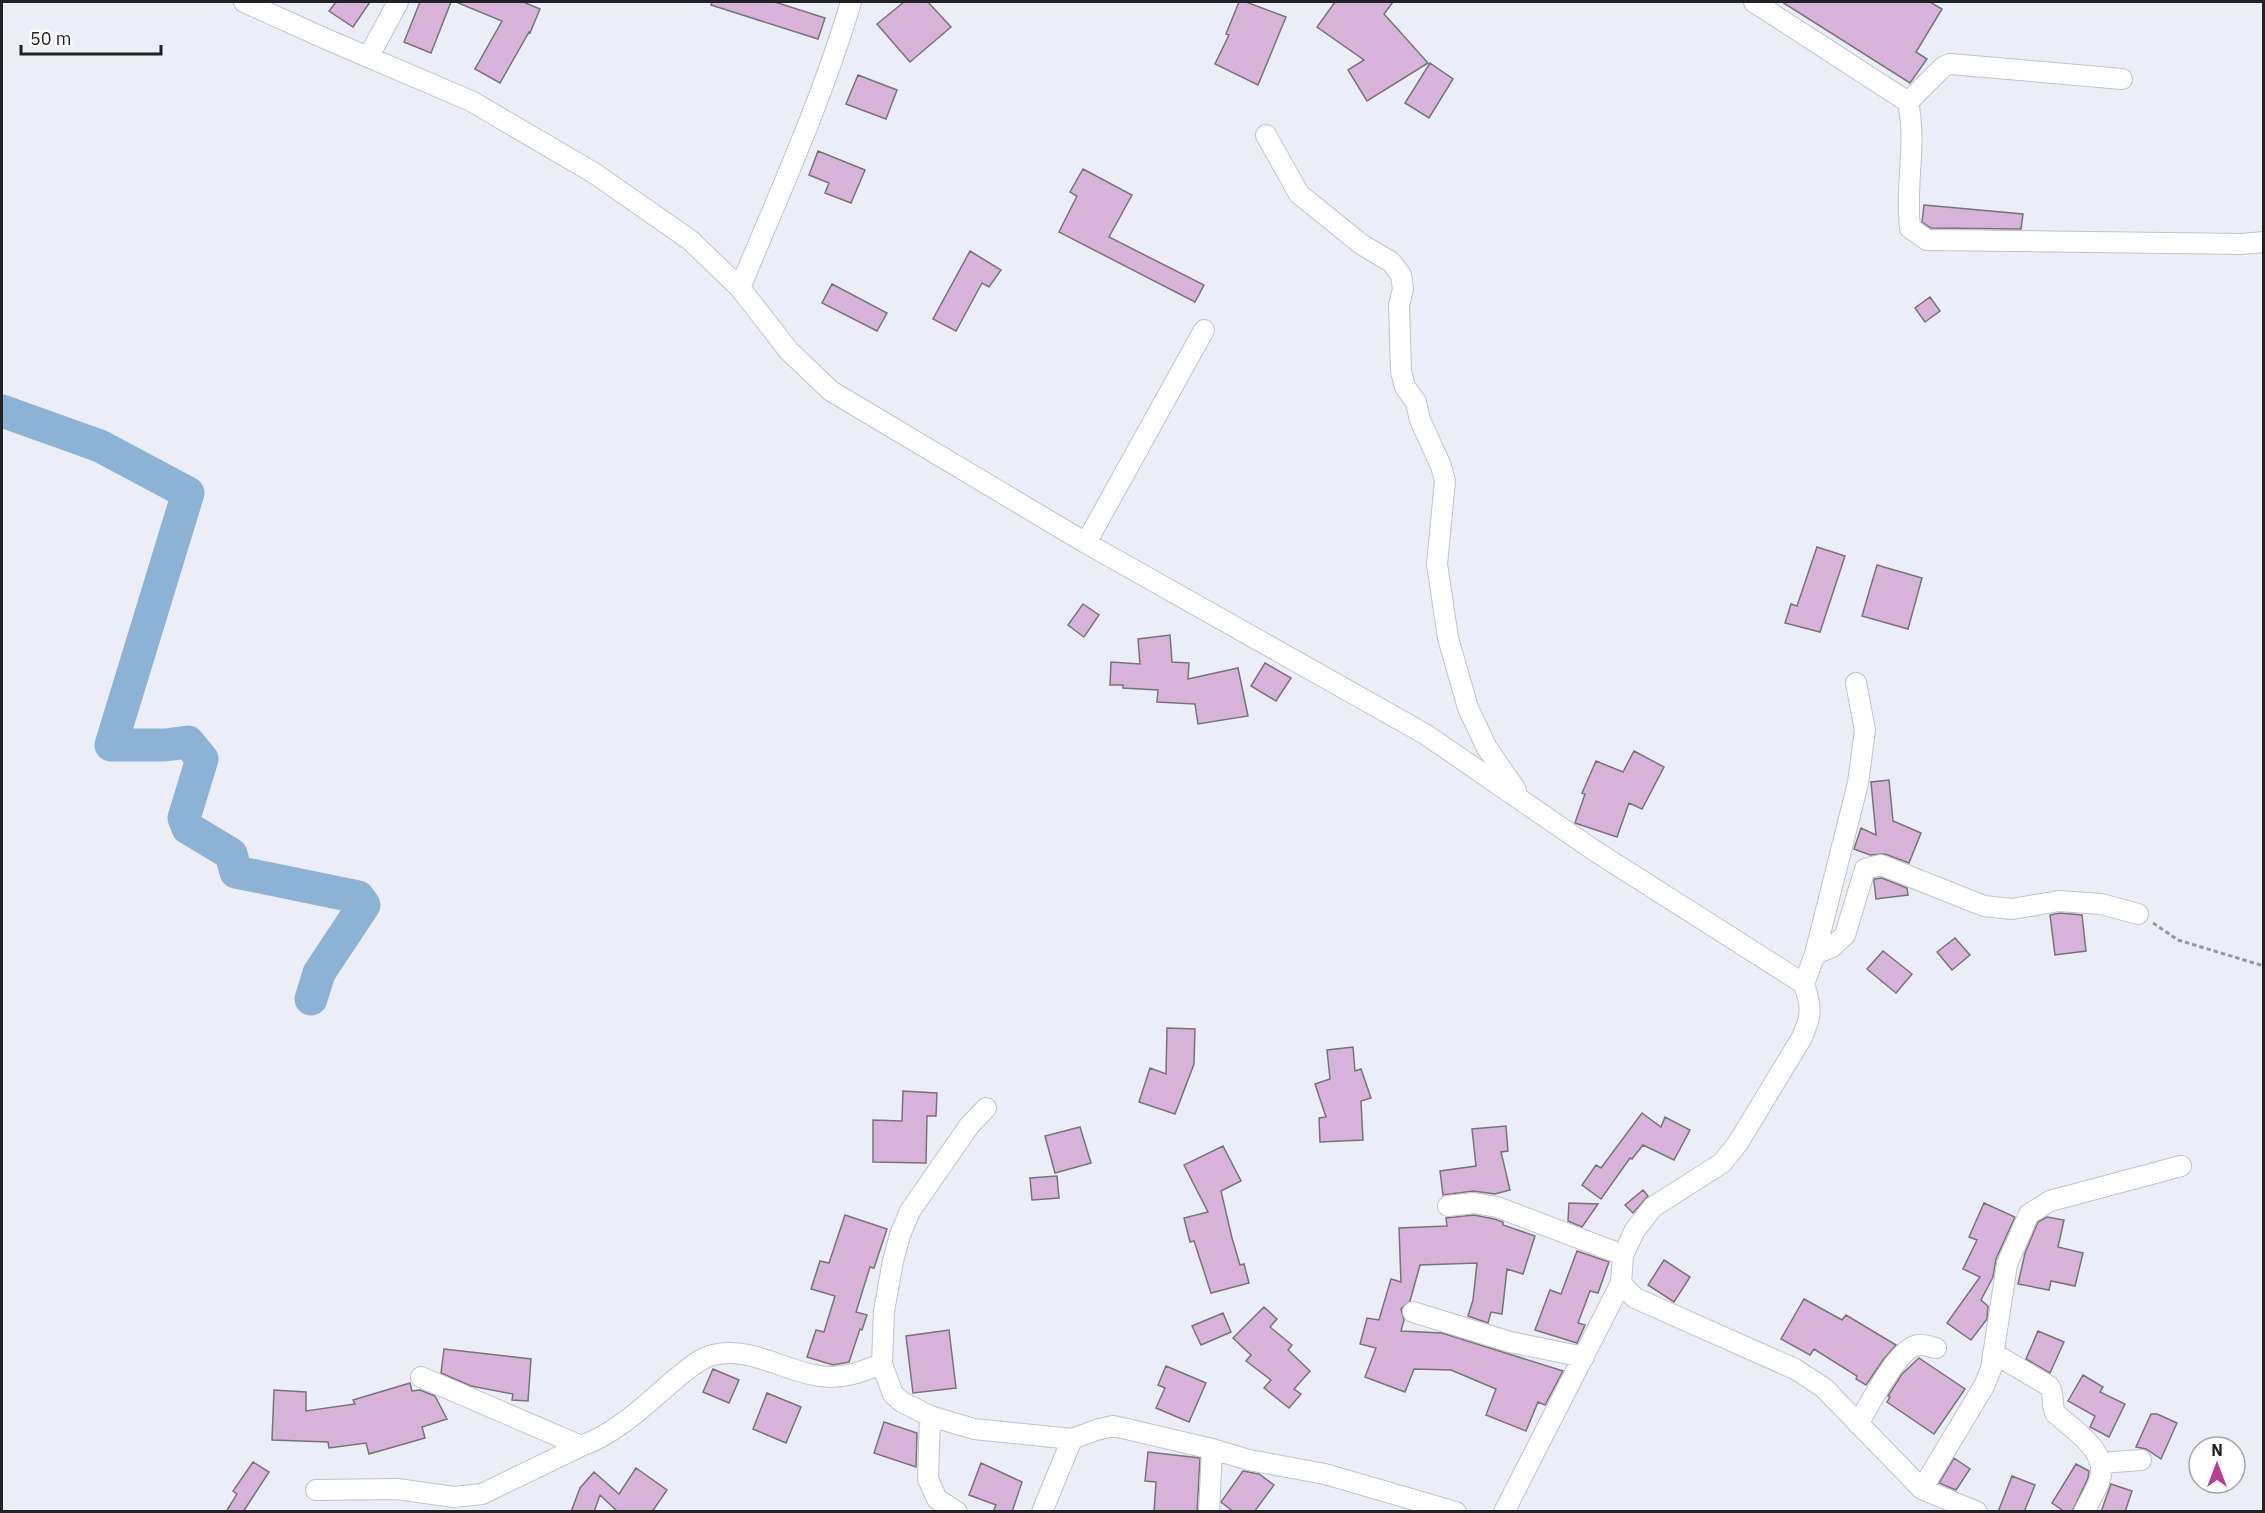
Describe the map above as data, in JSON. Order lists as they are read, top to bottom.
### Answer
{
  "scale_bar": "50 m",
  "north": "top"
}
